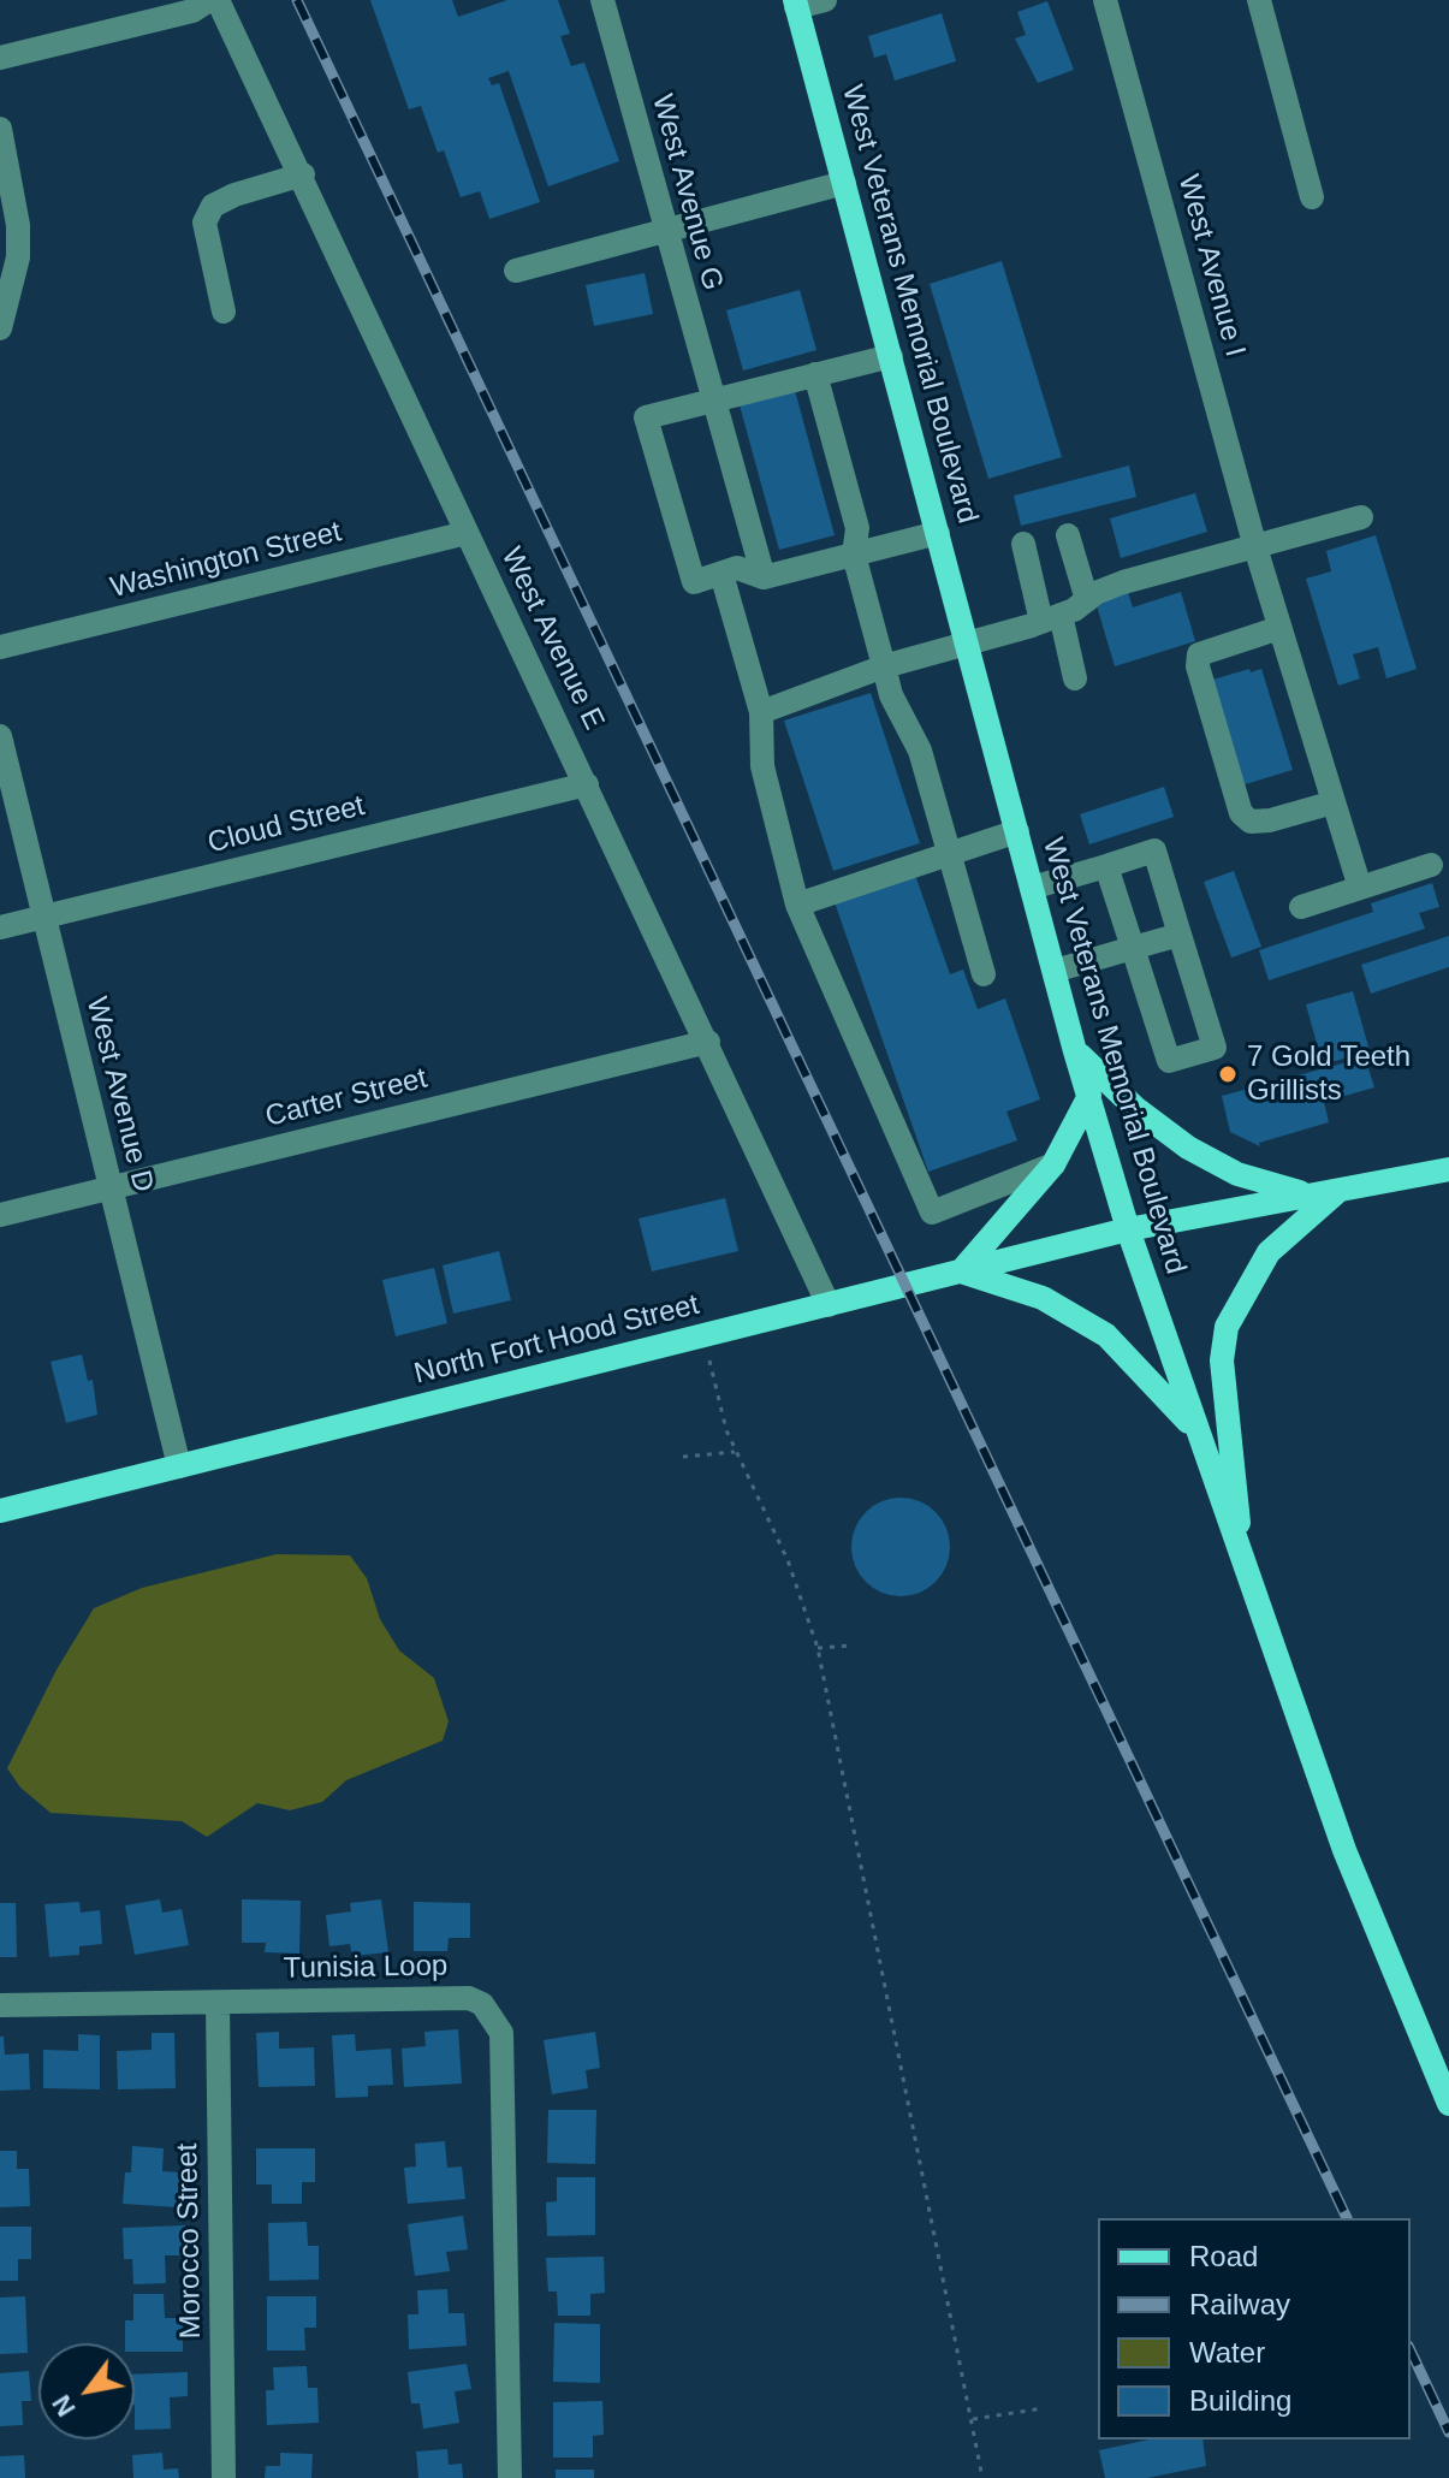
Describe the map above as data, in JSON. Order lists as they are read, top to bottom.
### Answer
{
  "streets": {
    "main road": ["West Veterans Memorial Boulevard", "North Fort Hood Street"],
    "street": [
      "West Avenue G",
      "West Avenue I",
      "Washington Street",
      "West Avenue E",
      "Cloud Street",
      "West Avenue D",
      "Carter Street",
      "Tunisia Loop",
      "Morocco Street"
    ]
  },
  "crossings": [
    ["West Veterans Memorial Boulevard", "North Fort Hood Street"],
    ["Washington Street", "West Avenue E"],
    ["West Avenue E", "Cloud Street"],
    ["West Avenue E", "Carter Street"],
    ["West Avenue E", "North Fort Hood Street"],
    ["Cloud Street", "West Avenue D"],
    ["West Avenue D", "Carter Street"],
    ["West Avenue D", "North Fort Hood Street"],
    ["Tunisia Loop", "Morocco Street"]
  ],
  "places": ["7 Gold Teeth Grillists"],
  "legend": [
    "Road",
    "Railway",
    "Water",
    "Building"
  ],
  "north": "bottom left"
}
